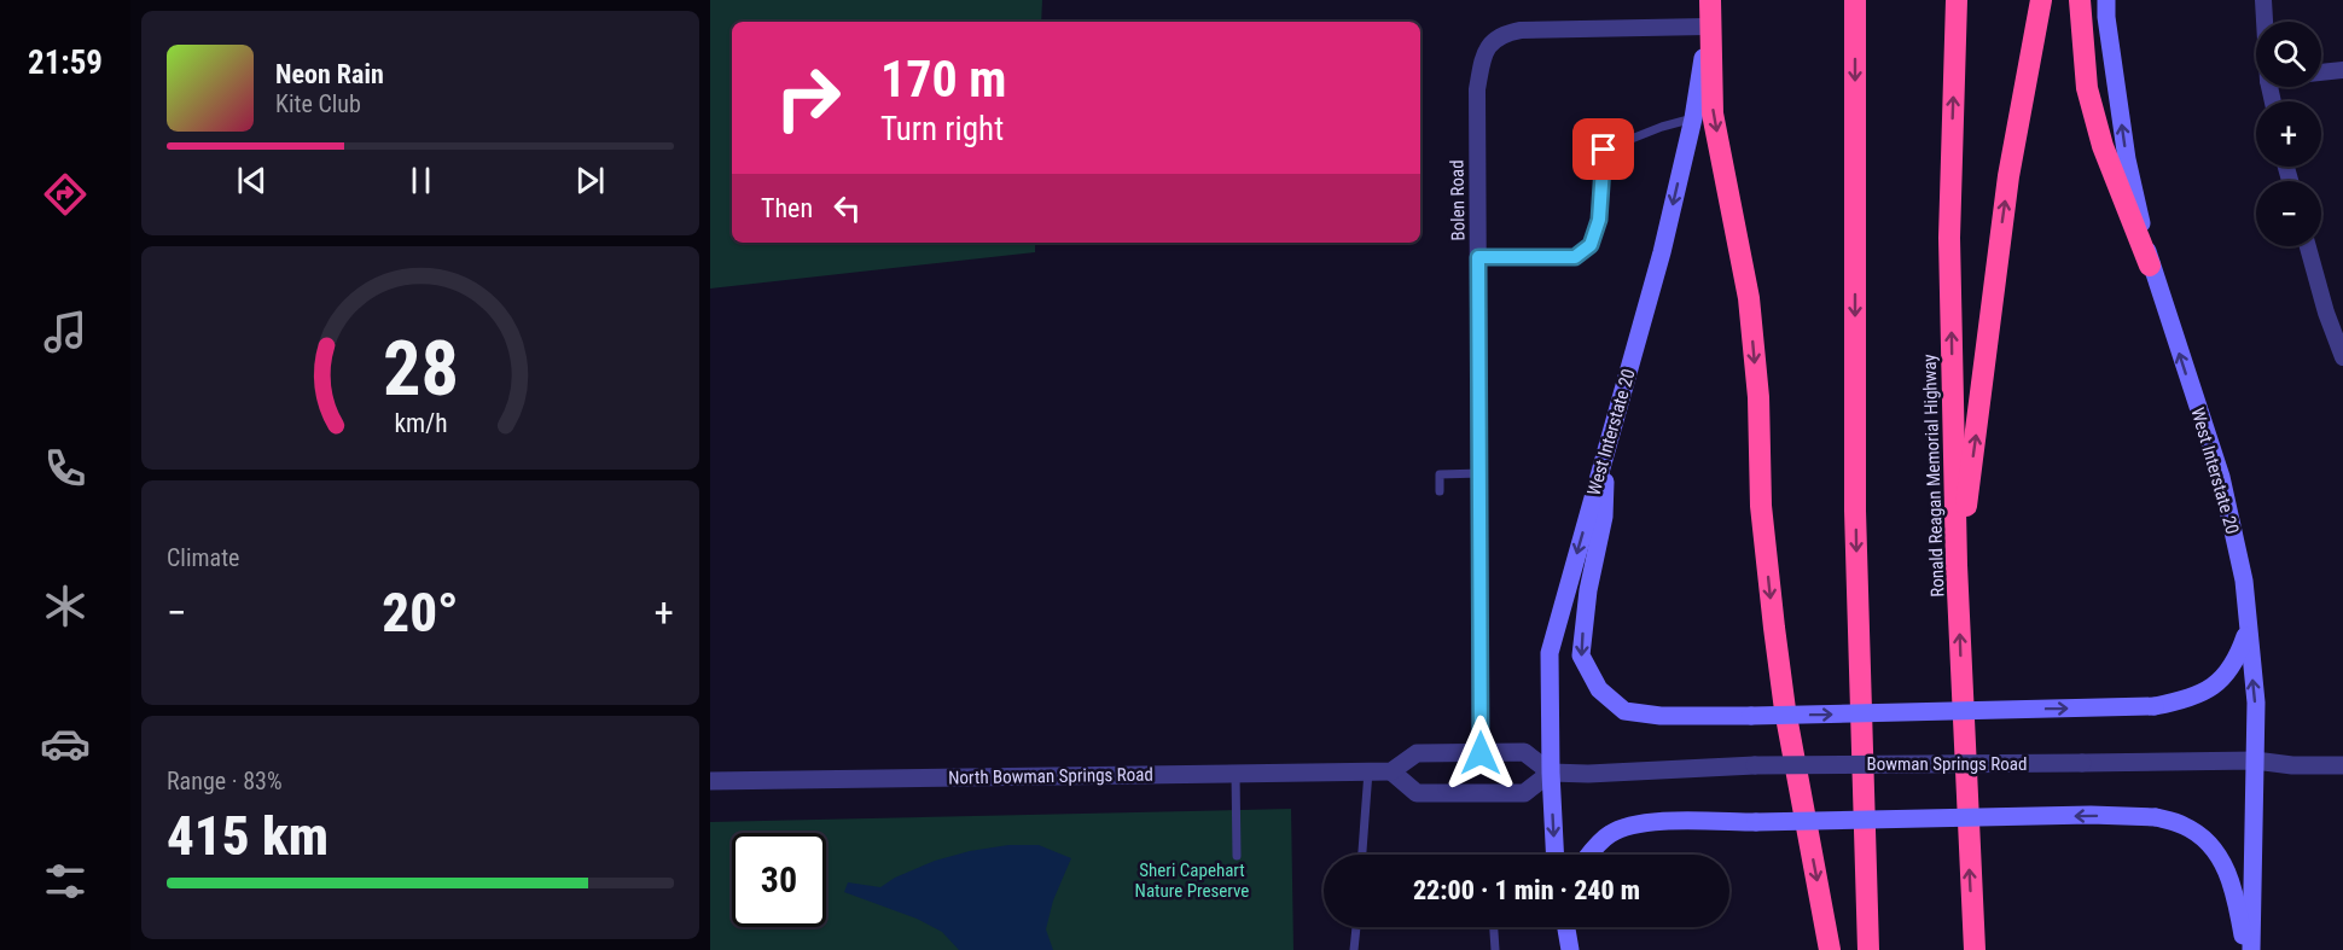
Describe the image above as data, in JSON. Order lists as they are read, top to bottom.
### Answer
{
  "streets": {
    "highway": ["Ronald Reagan Memorial Highway"],
    "main road": ["West Interstate 20"],
    "street": ["Bolen Road", "Bowman Springs Road", "North Bowman Springs Road"]
  },
  "crossings": [
    ["Bolen Road", "West Interstate 20"],
    ["West Interstate 20", "Bowman Springs Road"]
  ],
  "parks": ["Sheri Capehart Nature Preserve"],
  "page": {
    "tabs": "21:59",
    "map_buttons": ["+", "−"],
    "turn": ["170 m", "Turn right"],
    "song": ["Neon Rain", "Kite Club"],
    "then": "Then",
    "tile": [
      "Climate",
      ["Range · 83%", "415 km"]
    ],
    "heat": ["−", "20°", "+"],
    "limit": "30",
    "trip": "22:00 · 1 min · 240 m",
    "gauge": ["28", "km/h"]
  }
}
